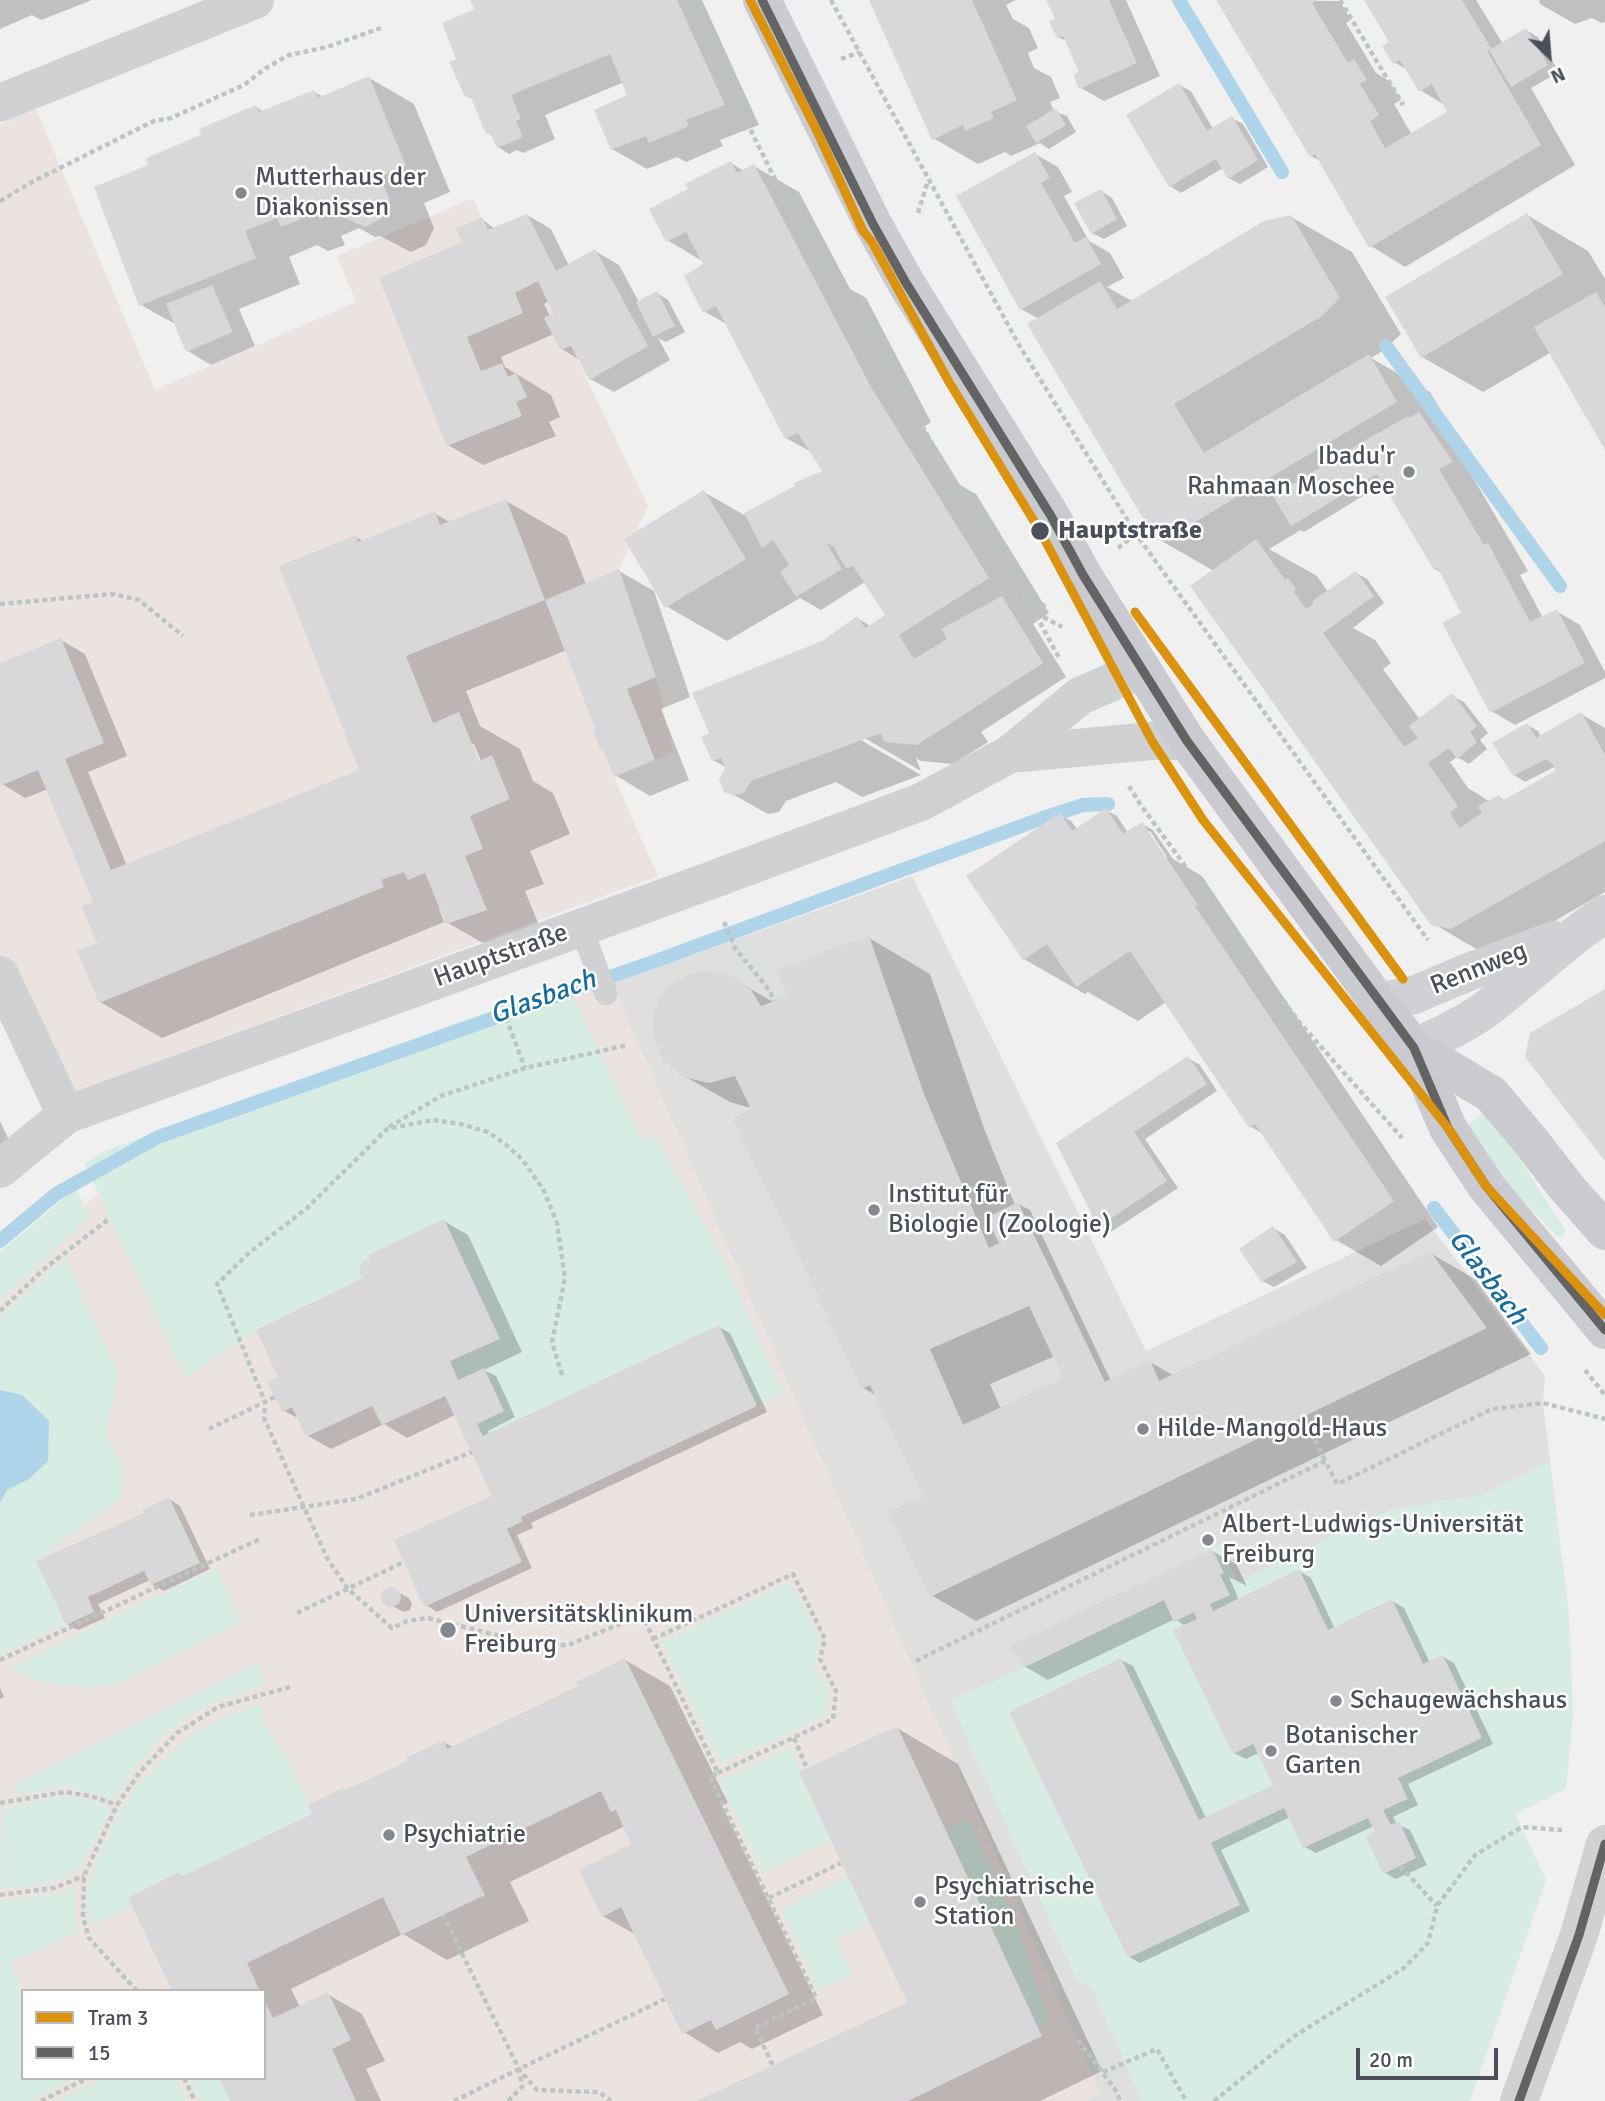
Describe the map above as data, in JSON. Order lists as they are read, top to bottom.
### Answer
{
  "streets": {
    "street": ["Hauptstraße", "Rennweg"]
  },
  "water": ["Glasbach"],
  "places": [
    "Mutterhaus der Diakonissen",
    "Ibadu'r Rahmaan Moschee",
    "Hauptstraße",
    "Institut für Biologie I (Zoologie)",
    "Hilde-Mangold-Haus",
    "Albert-Ludwigs-Universität Freiburg",
    "Universitätsklinikum Freiburg",
    "Schaugewächshaus",
    "Botanischer Garten",
    "Psychiatrie",
    "Psychiatrische Station"
  ],
  "lines": ["tram line 3", "transit line 15"],
  "legend": ["Tram 3", "15"],
  "scale_bar": "20 m",
  "north": "bottom right"
}
